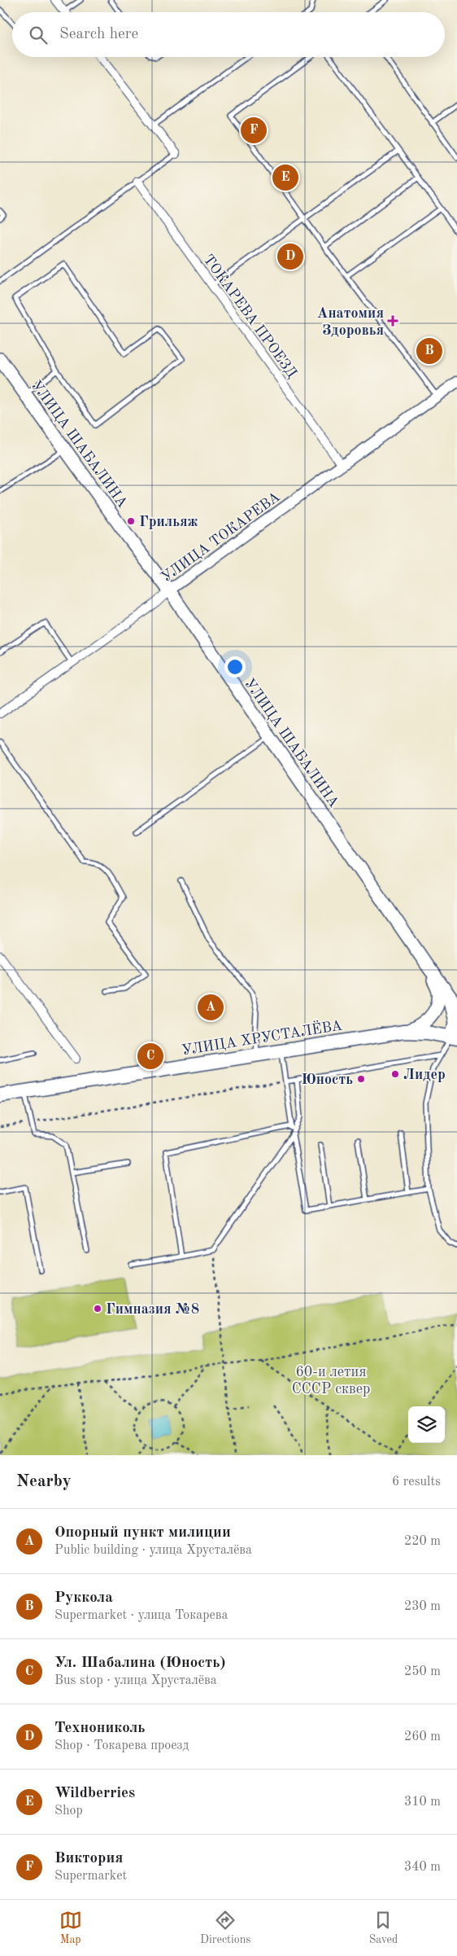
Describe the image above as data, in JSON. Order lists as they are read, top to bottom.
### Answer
{
  "streets": {
    "main road": ["УЛИЦА ШАБАЛИНА", "УЛИЦА ХРУСТАЛЁВА"],
    "street": ["ТОКАРЕВА ПРОЕЗД", "УЛИЦА ТОКАРЕВА"]
  },
  "crossings": [
    ["ТОКАРЕВА ПРОЕЗД", "УЛИЦА ТОКАРЕВА"],
    ["УЛИЦА ШАБАЛИНА", "УЛИЦА ТОКАРЕВА"],
    ["УЛИЦА ШАБАЛИНА", "УЛИЦА ХРУСТАЛЁВА"]
  ],
  "parks": ["60-и летия СССР сквер"],
  "places": {
    "health": ["Анатомия Здоровья"],
    "other": [
      "Грильяж",
      "Лидер",
      "Юность",
      "Гимназия №8"
    ]
  },
  "page": {
    "search": "Search here",
    "pins": [
      "F",
      "E",
      "D",
      "B",
      "A",
      "C"
    ],
    "heading": ["Nearby", "6 results"],
    "list": [
      {
        "mark": "A",
        "name": "Опорный пункт милиции",
        "note": "Public building · улица Хрусталёва",
        "value": "220 m"
      },
      {
        "mark": "B",
        "name": "Руккола",
        "note": "Supermarket · улица Токарева",
        "value": "230 m"
      },
      {
        "mark": "C",
        "name": "Ул. Шабалина (Юность)",
        "note": "Bus stop · улица Хрусталёва",
        "value": "250 m"
      },
      {
        "mark": "D",
        "name": "Технониколь",
        "note": "Shop · Токарева проезд",
        "value": "260 m"
      },
      {
        "mark": "E",
        "name": "Wildberries",
        "note": "Shop",
        "value": "310 m"
      },
      {
        "mark": "F",
        "name": "Виктория",
        "note": "Supermarket",
        "value": "340 m"
      }
    ],
    "nav": ["Map", "Directions", "Saved"]
  }
}
